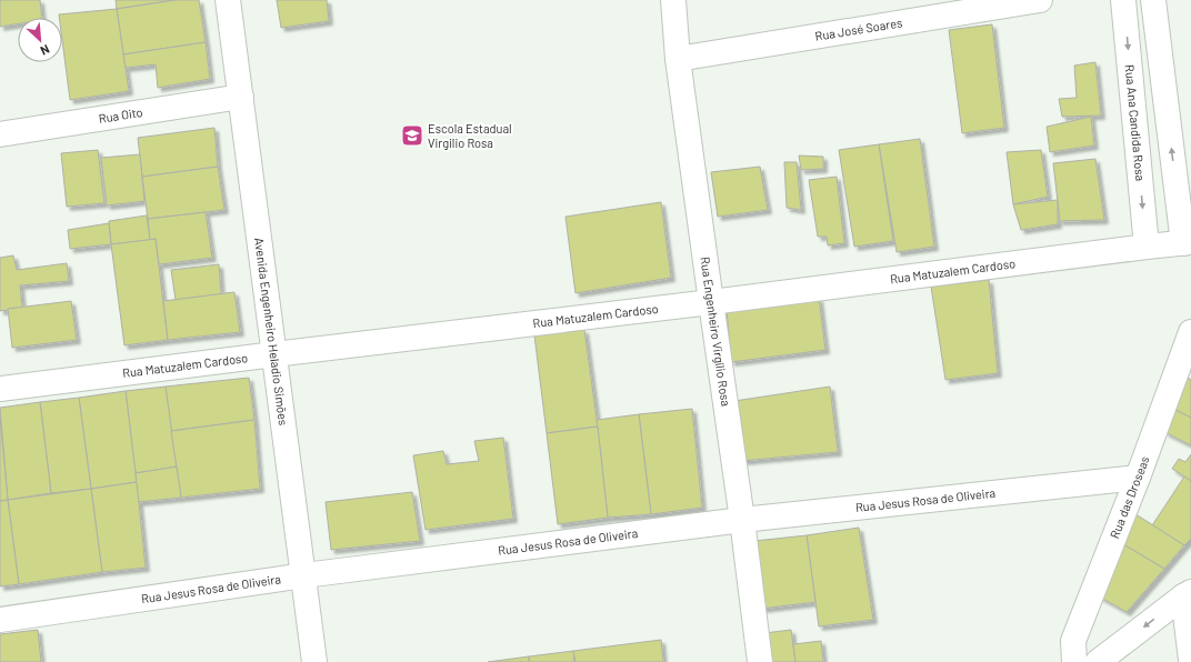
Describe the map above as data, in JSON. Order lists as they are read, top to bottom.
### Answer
{
  "streets": {
    "street": [
      "Rua José Soares",
      "Rua Oito",
      "Rua Ana Candida Rosa",
      "Rua Matuzalem Cardoso",
      "Avenida Engenheiro Heladio Simões",
      "Rua Engenheiro Virgílio Rosa",
      "Rua das Droseas",
      "Rua Jesus Rosa de Oliveira"
    ]
  },
  "crossings": [
    ["Rua José Soares", "Rua Engenheiro Virgílio Rosa"],
    ["Rua Oito", "Avenida Engenheiro Heladio Simões"],
    ["Rua Ana Candida Rosa", "Rua Matuzalem Cardoso"],
    ["Rua Matuzalem Cardoso", "Avenida Engenheiro Heladio Simões"],
    ["Rua Matuzalem Cardoso", "Rua Engenheiro Virgílio Rosa"],
    ["Avenida Engenheiro Heladio Simões", "Rua Jesus Rosa de Oliveira"],
    ["Rua Engenheiro Virgílio Rosa", "Rua Jesus Rosa de Oliveira"],
    ["Rua das Droseas", "Rua Jesus Rosa de Oliveira"]
  ],
  "places": {
    "school or university": ["Escola Estadual Virgilio Rosa"]
  },
  "north": "bottom right"
}
